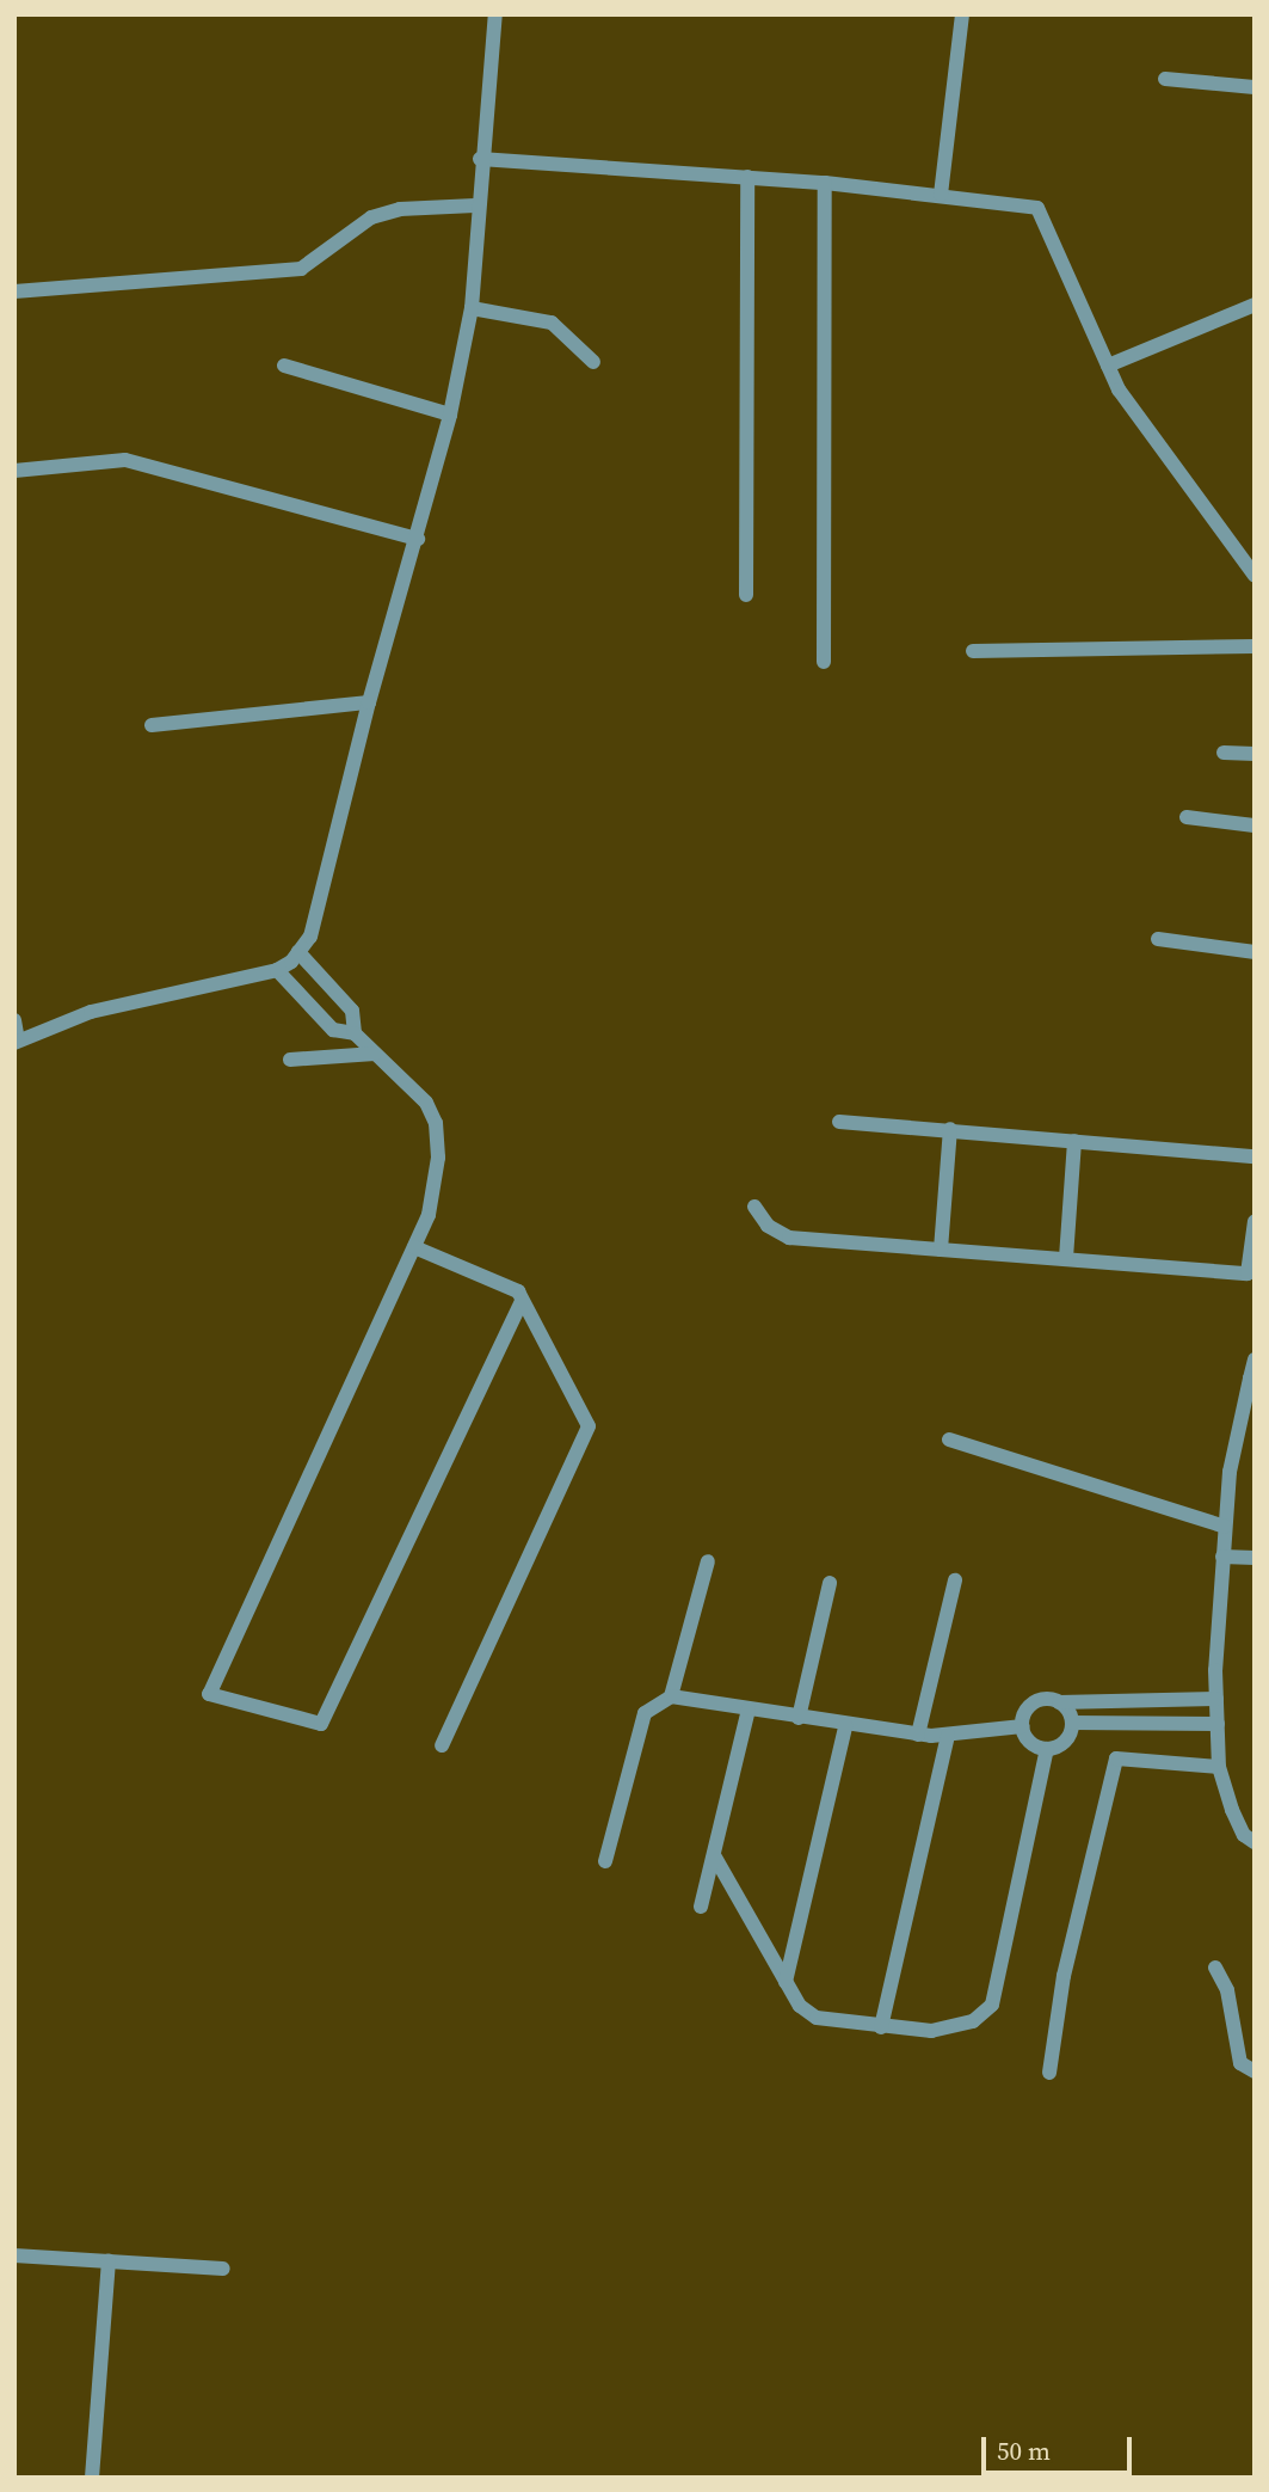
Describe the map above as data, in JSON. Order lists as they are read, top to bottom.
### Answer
{
  "scale_bar": "50 m"
}
